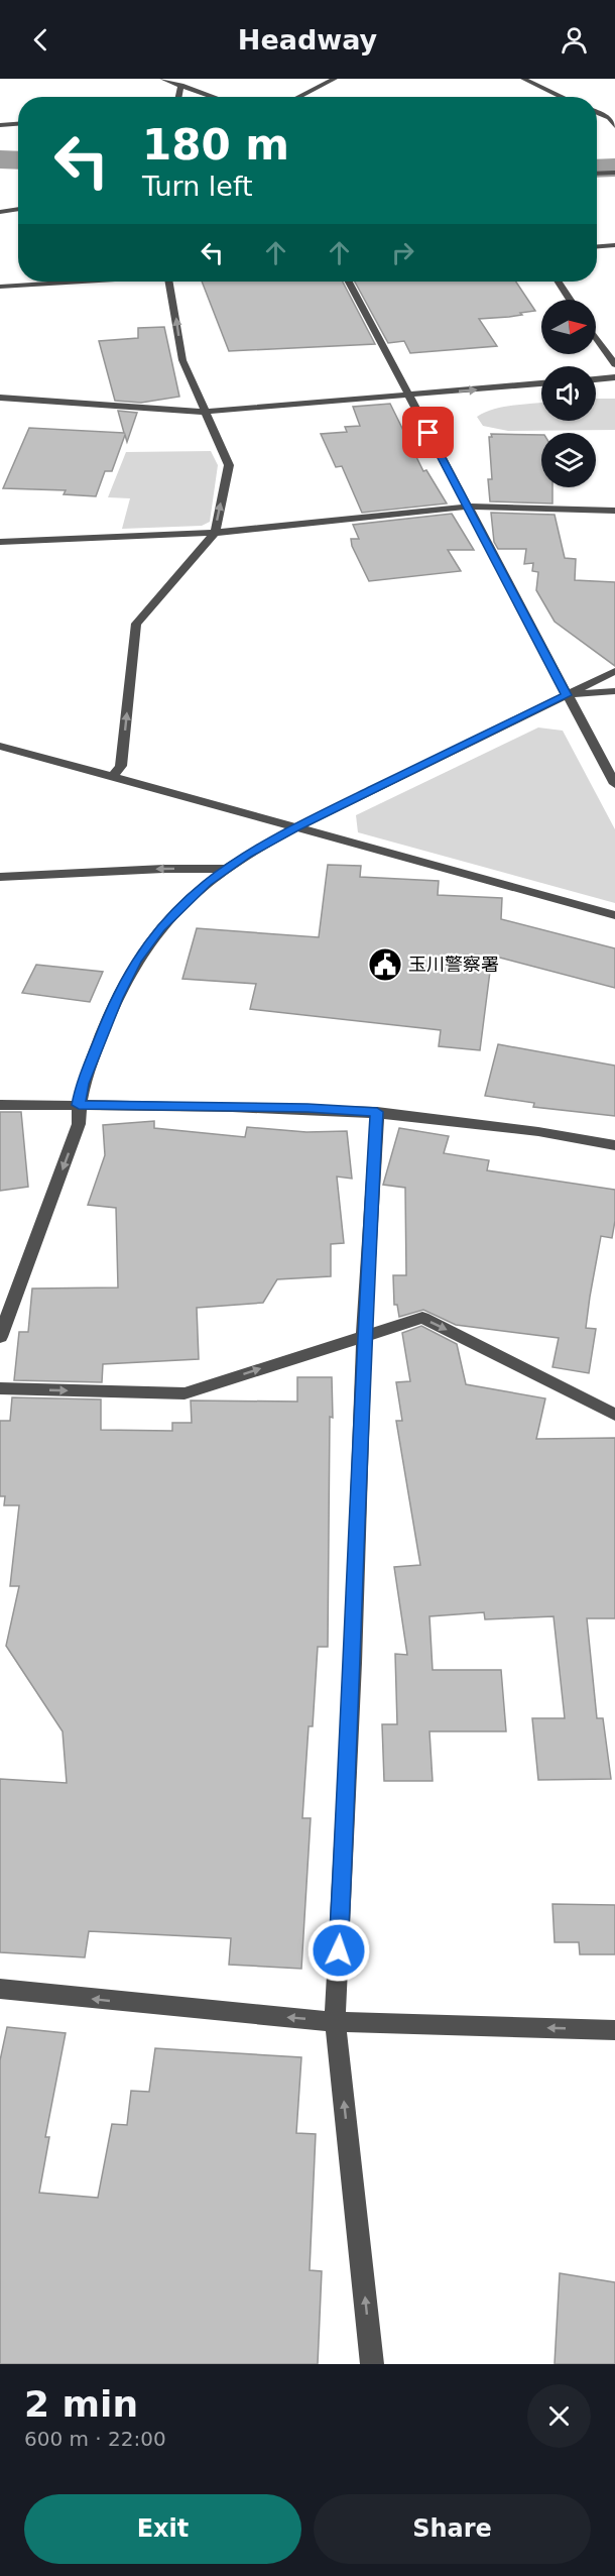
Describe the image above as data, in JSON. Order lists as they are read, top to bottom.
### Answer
{
  "places": {
    "public building": ["玉川警察署"]
  },
  "north": "right",
  "page": {
    "header": "Headway",
    "turn": ["180 m", "Turn left"],
    "heading": ["2 min", "600 m · 22:00"],
    "buttons": ["Exit", "Share"]
  }
}
